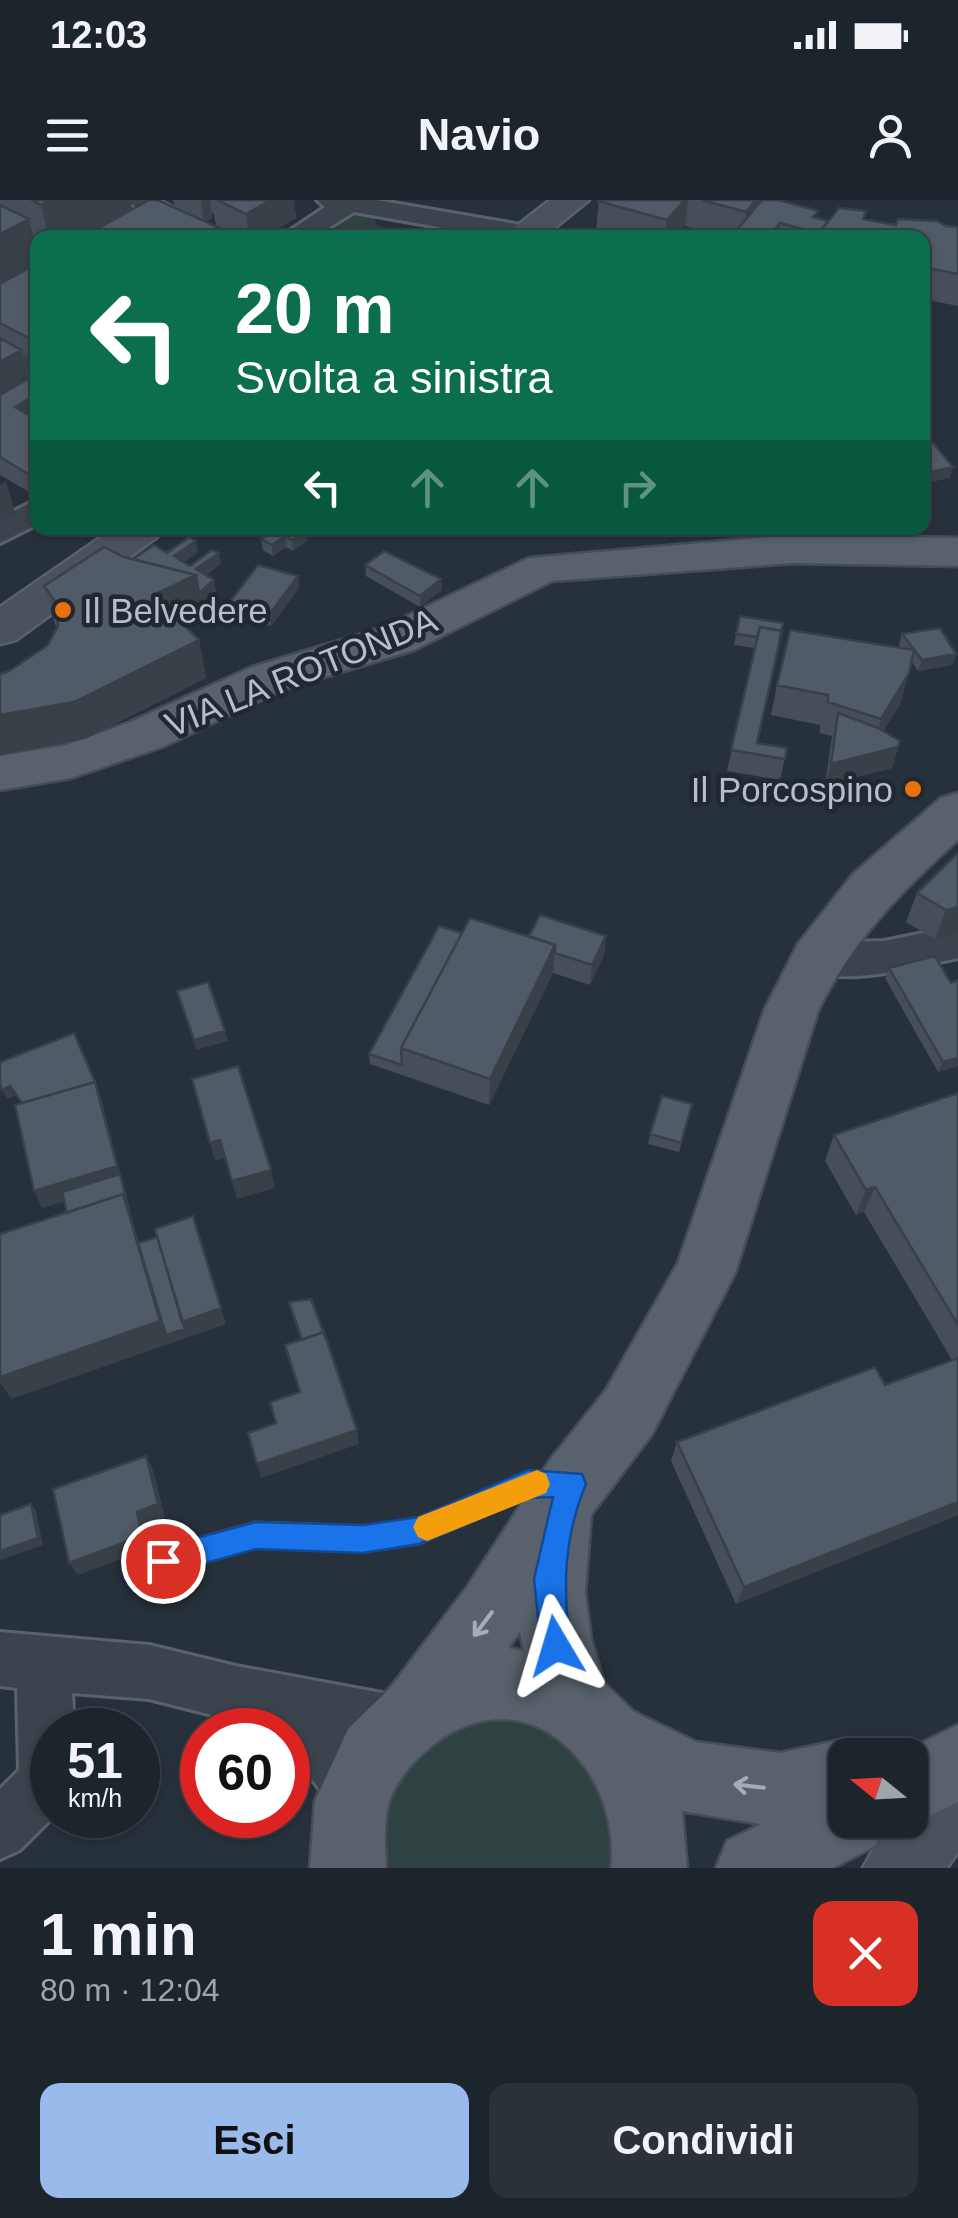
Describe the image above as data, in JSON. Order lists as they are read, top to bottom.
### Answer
{
  "streets": {
    "main road": ["VIA LA ROTONDA"]
  },
  "places": ["Il Belvedere", "Il Porcospino"],
  "north": "left",
  "page": {
    "status": "12:03",
    "header": "Navio",
    "turn": ["20 m", "Svolta a sinistra"],
    "speed": "51 km/h",
    "limit": "60",
    "heading": ["1 min", "80 m · 12:04"],
    "buttons": ["Esci", "Condividi"]
  }
}
